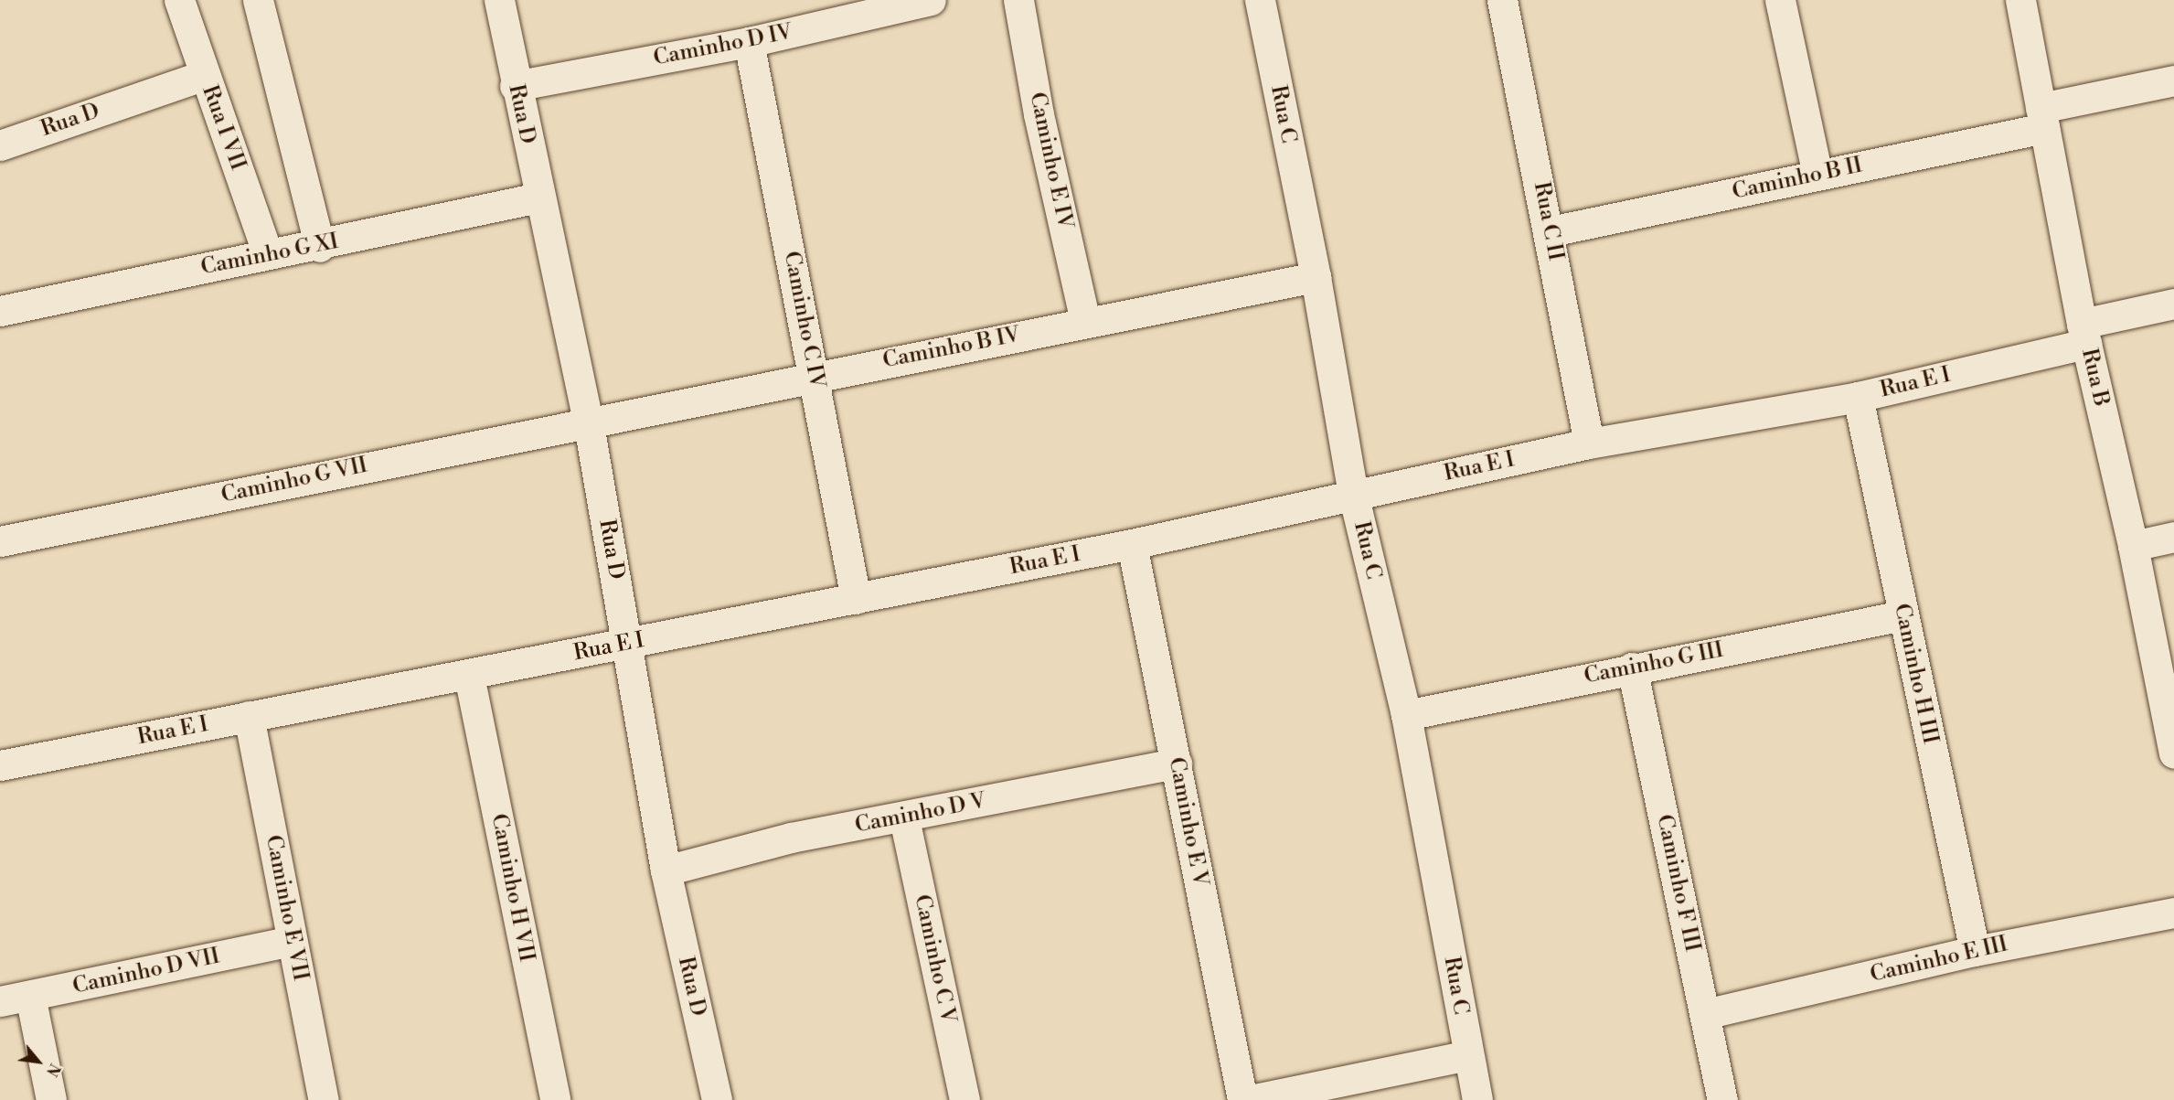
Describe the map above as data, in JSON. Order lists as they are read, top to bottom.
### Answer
{
  "streets": {
    "street": [
      "Caminho D IV",
      "Rua D",
      "Rua C",
      "Rua I VII",
      "Caminho E IV",
      "Caminho B II",
      "Rua C II",
      "Caminho G XI",
      "Caminho C IV",
      "Caminho B IV",
      "Rua B",
      "Rua E I",
      "Caminho G VII",
      "Caminho G III",
      "Caminho H III",
      "Caminho D V",
      "Caminho E V",
      "Caminho F III",
      "Caminho H VII",
      "Caminho E VII",
      "Caminho C V",
      "Caminho E III",
      "Caminho D VII"
    ]
  },
  "crossings": [
    ["Caminho D IV", "Rua D"],
    ["Caminho D IV", "Caminho C IV"],
    ["Rua D", "Rua I VII"],
    ["Rua D", "Caminho G XI"],
    ["Rua D", "Caminho B IV"],
    ["Rua D", "Rua E I"],
    ["Rua D", "Caminho G VII"],
    ["Rua D", "Caminho D V"],
    ["Rua C", "Caminho B IV"],
    ["Rua C", "Rua E I"],
    ["Rua C", "Caminho G III"],
    ["Rua I VII", "Caminho G XI"],
    ["Caminho E IV", "Caminho B IV"],
    ["Caminho B II", "Rua C II"],
    ["Caminho B II", "Rua B"],
    ["Rua C II", "Rua E I"],
    ["Caminho C IV", "Caminho B IV"],
    ["Caminho C IV", "Rua E I"],
    ["Caminho B IV", "Caminho G VII"],
    ["Rua B", "Rua E I"],
    ["Rua E I", "Caminho H III"],
    ["Rua E I", "Caminho E V"],
    ["Rua E I", "Caminho H VII"],
    ["Rua E I", "Caminho E VII"],
    ["Caminho G III", "Caminho H III"],
    ["Caminho G III", "Caminho F III"],
    ["Caminho H III", "Caminho E III"],
    ["Caminho D V", "Caminho E V"],
    ["Caminho D V", "Caminho C V"],
    ["Caminho F III", "Caminho E III"],
    ["Caminho E VII", "Caminho D VII"]
  ],
  "north": "bottom right"
}
